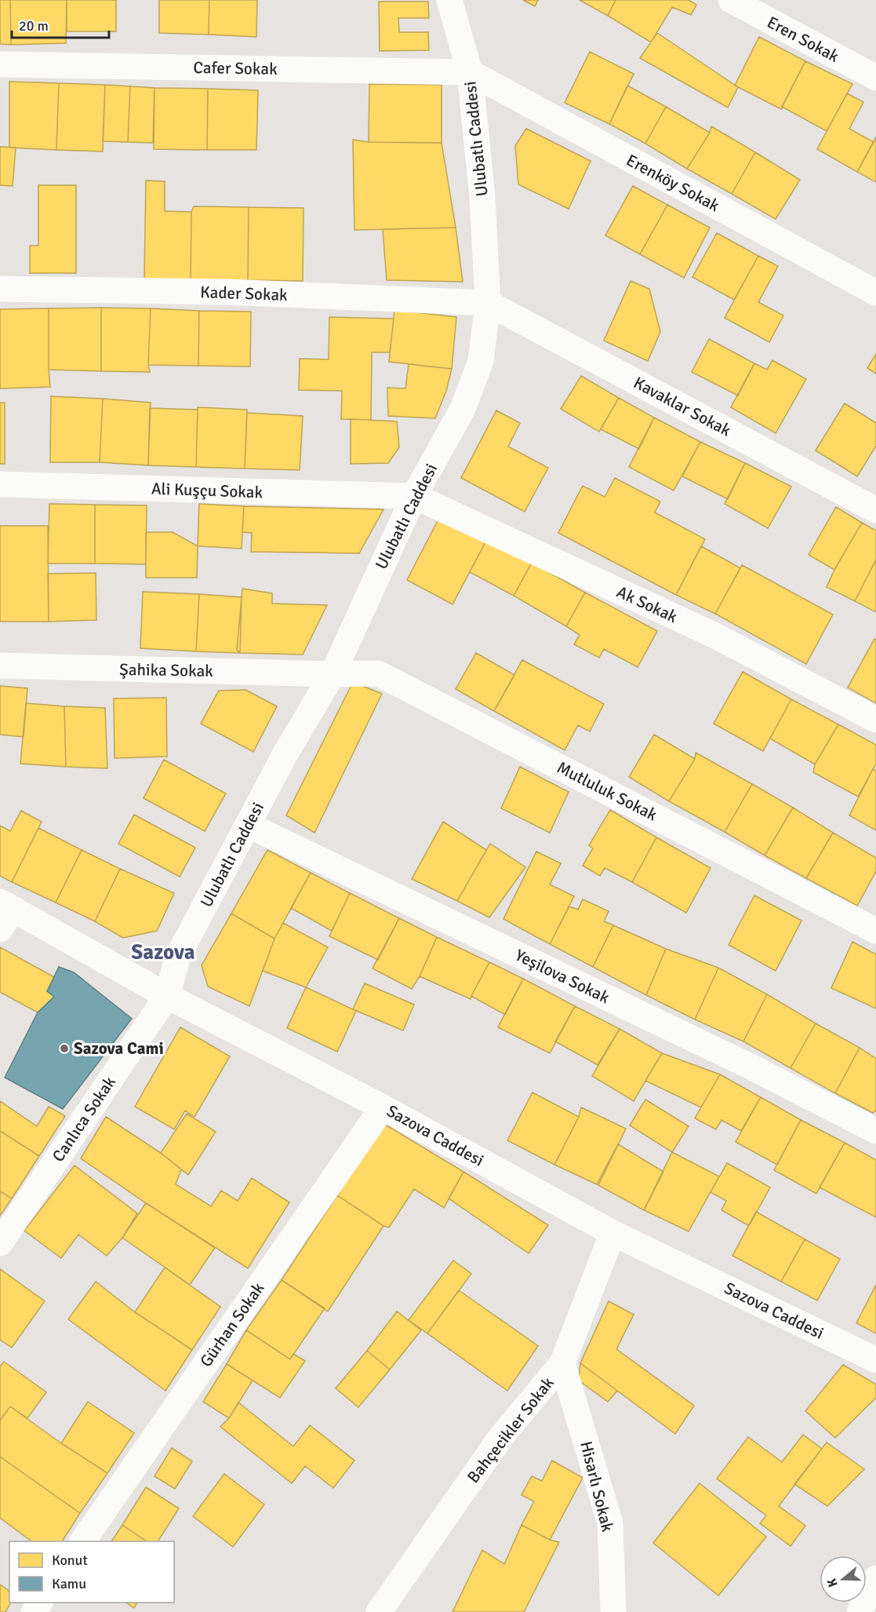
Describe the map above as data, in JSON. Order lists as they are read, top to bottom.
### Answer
{
  "streets": {
    "street": [
      "Eren Sokak",
      "Cafer Sokak",
      "Ulubatlı Caddesi",
      "Erenköy Sokak",
      "Kader Sokak",
      "Kavaklar Sokak",
      "Ali Kuşçu Sokak",
      "Ak Sokak",
      "Şahika Sokak",
      "Mutluluk Sokak",
      "Yeşilova Sokak",
      "Canlıca Sokak",
      "Sazova Caddesi",
      "Gürhan Sokak",
      "Bahçecikler Sokak",
      "Hisarlı Sokak"
    ]
  },
  "crossings": [
    ["Cafer Sokak", "Ulubatlı Caddesi"],
    ["Cafer Sokak", "Erenköy Sokak"],
    ["Ulubatlı Caddesi", "Erenköy Sokak"],
    ["Ulubatlı Caddesi", "Kader Sokak"],
    ["Ulubatlı Caddesi", "Kavaklar Sokak"],
    ["Ulubatlı Caddesi", "Ali Kuşçu Sokak"],
    ["Ulubatlı Caddesi", "Ak Sokak"],
    ["Ulubatlı Caddesi", "Şahika Sokak"],
    ["Ulubatlı Caddesi", "Mutluluk Sokak"],
    ["Ulubatlı Caddesi", "Yeşilova Sokak"],
    ["Ulubatlı Caddesi", "Canlıca Sokak"],
    ["Ulubatlı Caddesi", "Sazova Caddesi"],
    ["Kader Sokak", "Kavaklar Sokak"],
    ["Ali Kuşçu Sokak", "Ak Sokak"],
    ["Şahika Sokak", "Mutluluk Sokak"],
    ["Canlıca Sokak", "Sazova Caddesi"],
    ["Sazova Caddesi", "Gürhan Sokak"],
    ["Sazova Caddesi", "Bahçecikler Sokak"],
    ["Bahçecikler Sokak", "Hisarlı Sokak"]
  ],
  "districts": ["Sazova"],
  "places": ["Sazova Cami"],
  "legend": ["Konut", "Kamu"],
  "scale_bar": "20 m",
  "north": "left"
}
